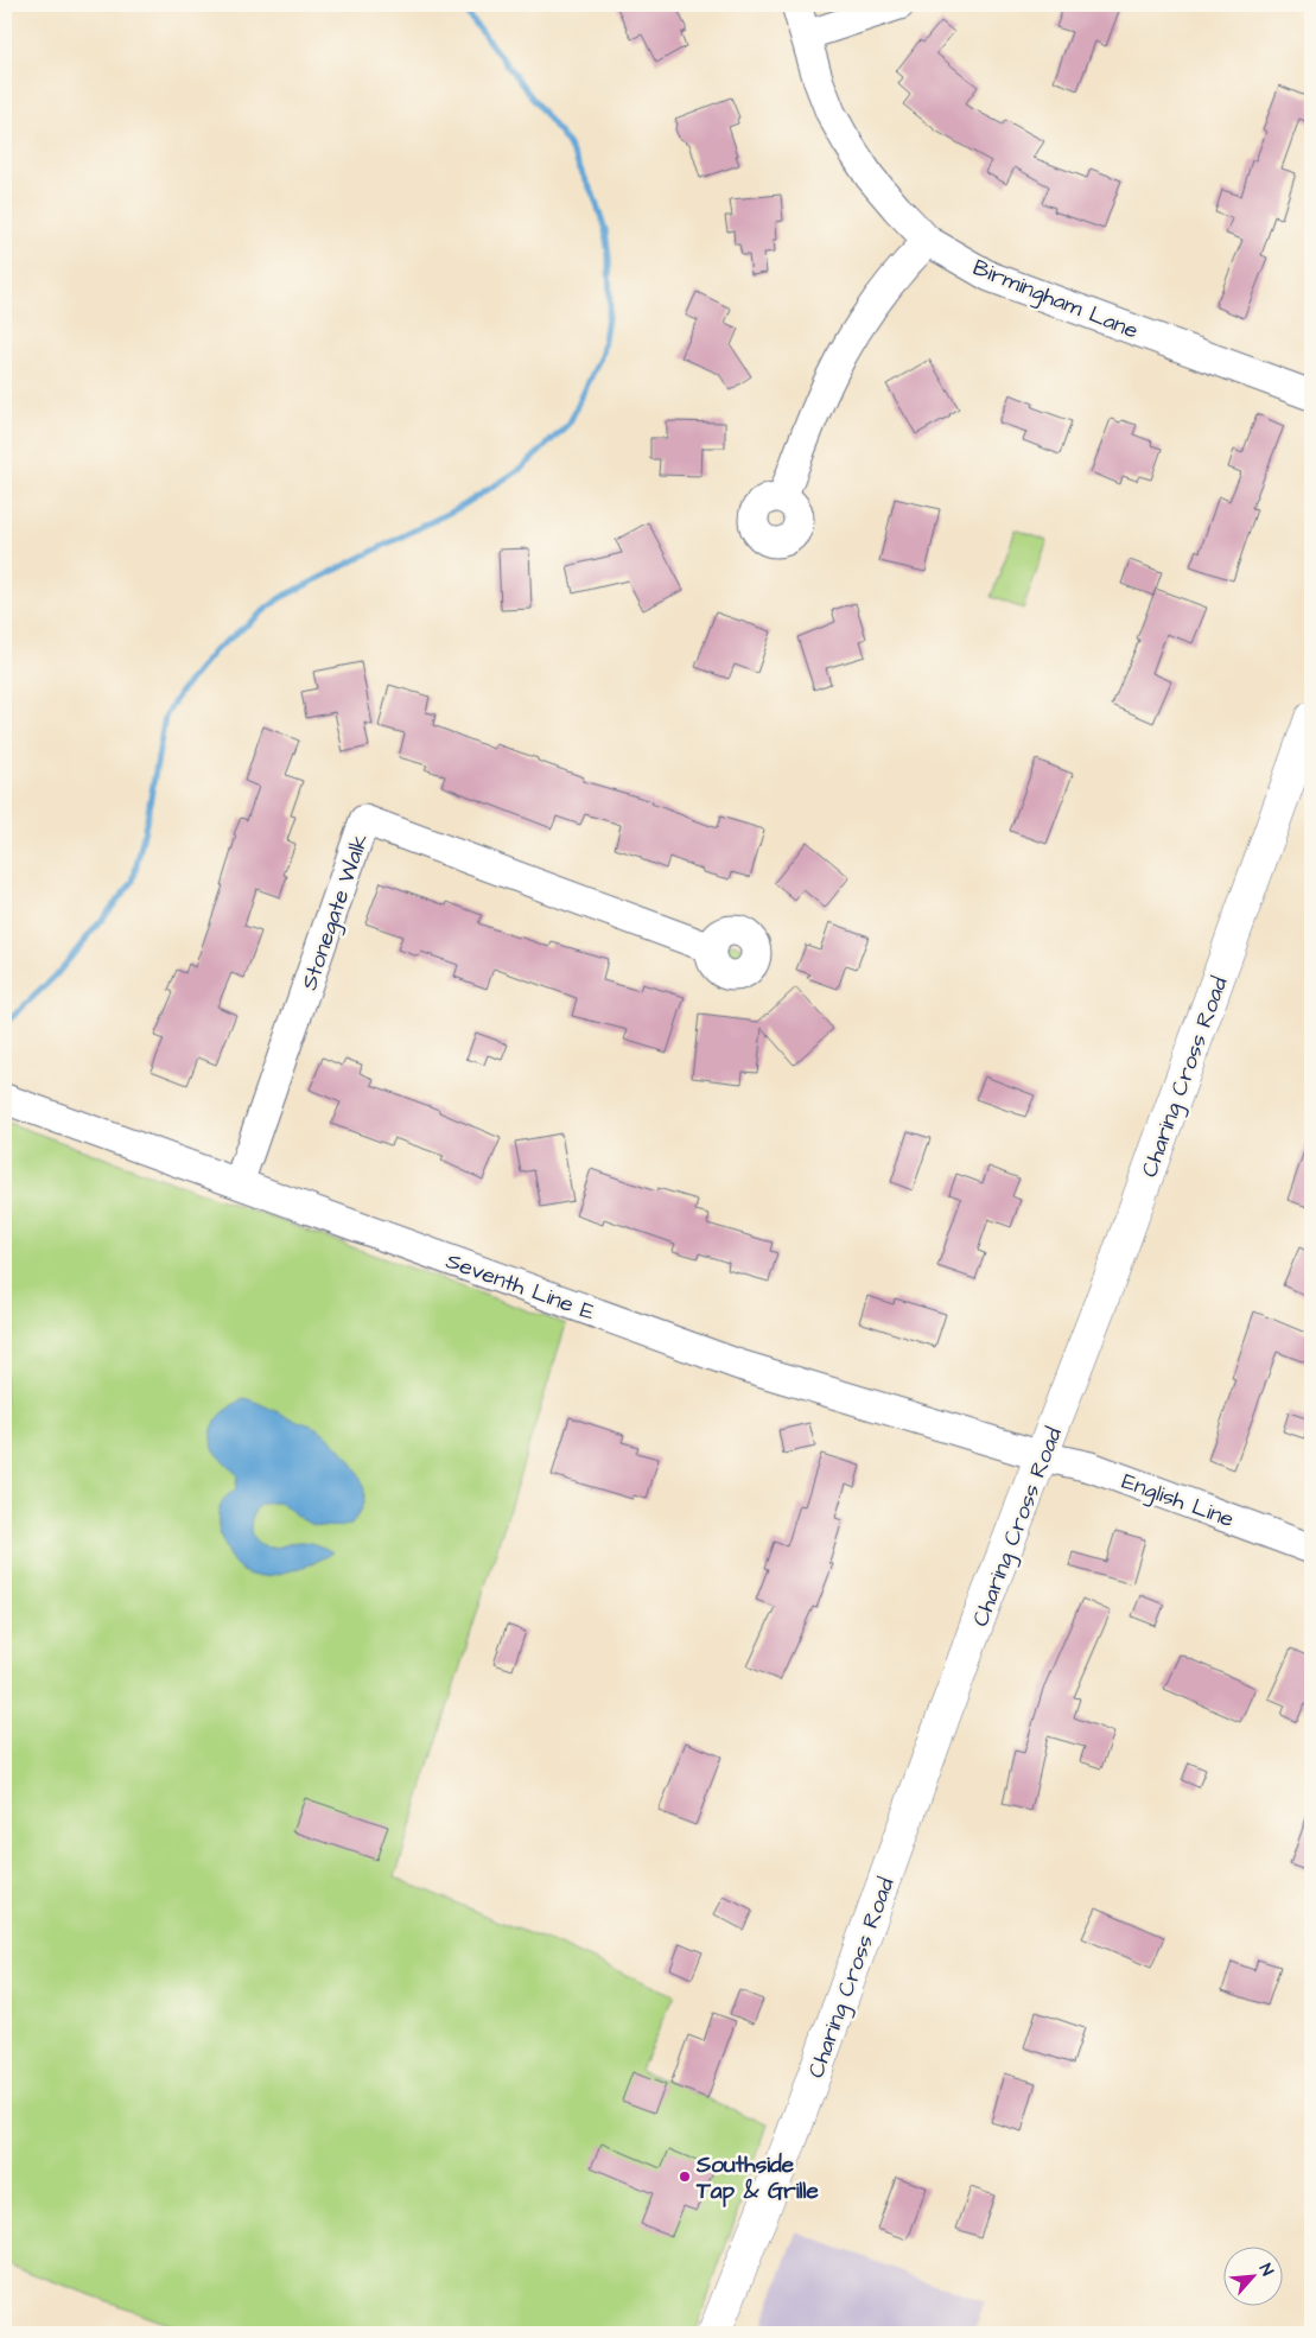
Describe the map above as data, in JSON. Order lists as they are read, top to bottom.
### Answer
{
  "streets": {
    "main road": ["Charing Cross Road"],
    "street": [
      "Birmingham Lane",
      "Stonegate Walk",
      "Seventh Line E",
      "English Line"
    ]
  },
  "crossings": [
    ["Stonegate Walk", "Seventh Line E"],
    ["Charing Cross Road", "Seventh Line E"],
    ["Charing Cross Road", "English Line"],
    ["Seventh Line E", "English Line"]
  ],
  "places": ["Southside Tap & Grille"],
  "north": "top right"
}
